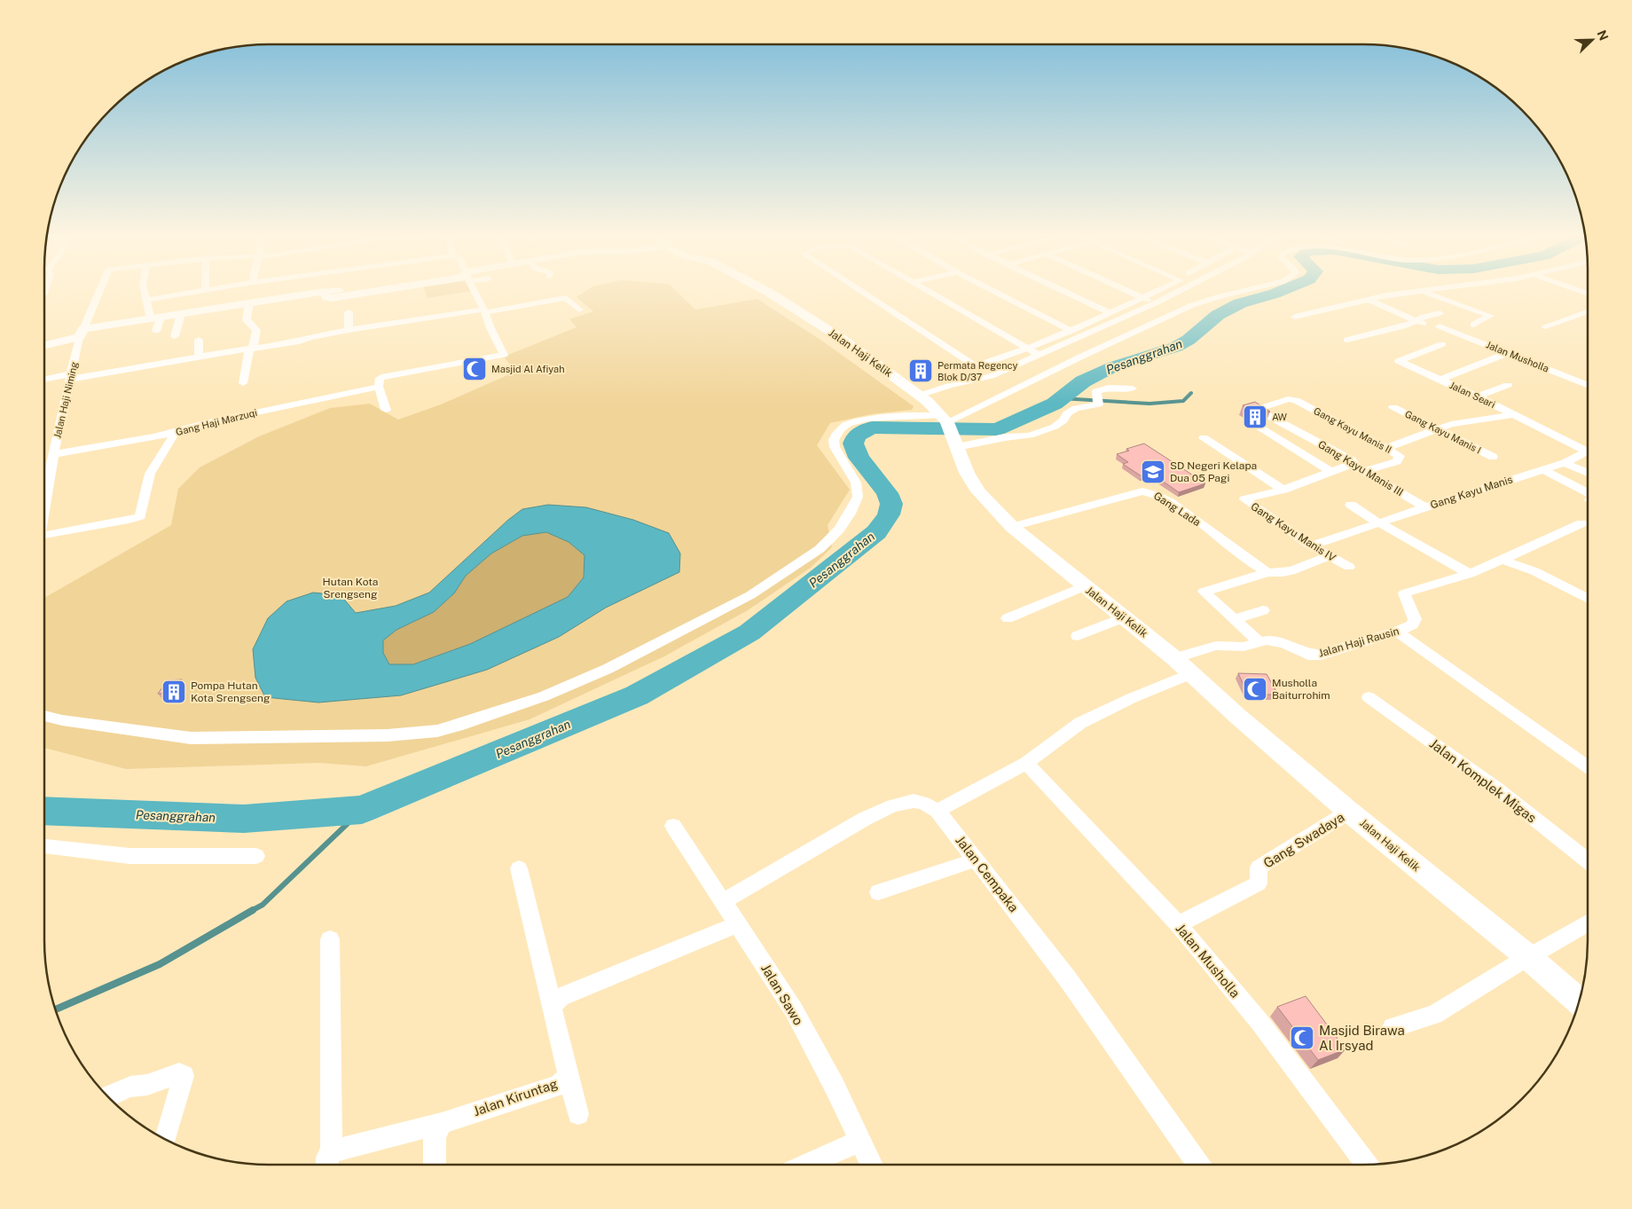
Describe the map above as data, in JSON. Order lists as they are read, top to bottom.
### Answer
{
  "streets": {
    "street": [
      "Jalan Haji Kelik",
      "Jalan Musholla",
      "Jalan Seari",
      "Jalan Haji Niming",
      "Gang Haji Marzuqi",
      "Gang Kayu Manis II",
      "Gang Kayu Manis I",
      "Gang Kayu Manis III",
      "Gang Kayu Manis",
      "Gang Lada",
      "Gang Kayu Manis IV",
      "Jalan Haji Rausin",
      "Jalan Komplek Migas",
      "Gang Swadaya",
      "Jalan Cempaka",
      "Jalan Sawo",
      "Jalan Kiruntag"
    ]
  },
  "crossings": [
    ["Jalan Haji Kelik", "Gang Lada"],
    ["Jalan Haji Kelik", "Jalan Haji Rausin"],
    ["Jalan Haji Kelik", "Gang Swadaya"],
    ["Jalan Musholla", "Gang Swadaya"],
    ["Jalan Haji Niming", "Gang Haji Marzuqi"],
    ["Gang Kayu Manis II", "Gang Kayu Manis III"],
    ["Gang Kayu Manis III", "Gang Kayu Manis"],
    ["Gang Kayu Manis III", "Gang Kayu Manis IV"],
    ["Gang Kayu Manis", "Gang Kayu Manis IV"]
  ],
  "water": ["Pesanggrahan"],
  "parks": ["Hutan Kota Srengseng"],
  "places": {
    "mosque": ["Masjid Al Afiyah", "Musholla Baiturrohim", "Masjid Birawa Al Irsyad"],
    "building": ["Permata Regency Blok D/37", "AW", "Pompa Hutan Kota Srengseng"],
    "school or university": ["SD Negeri Kelapa Dua 05 Pagi"]
  },
  "north": "top right"
}
